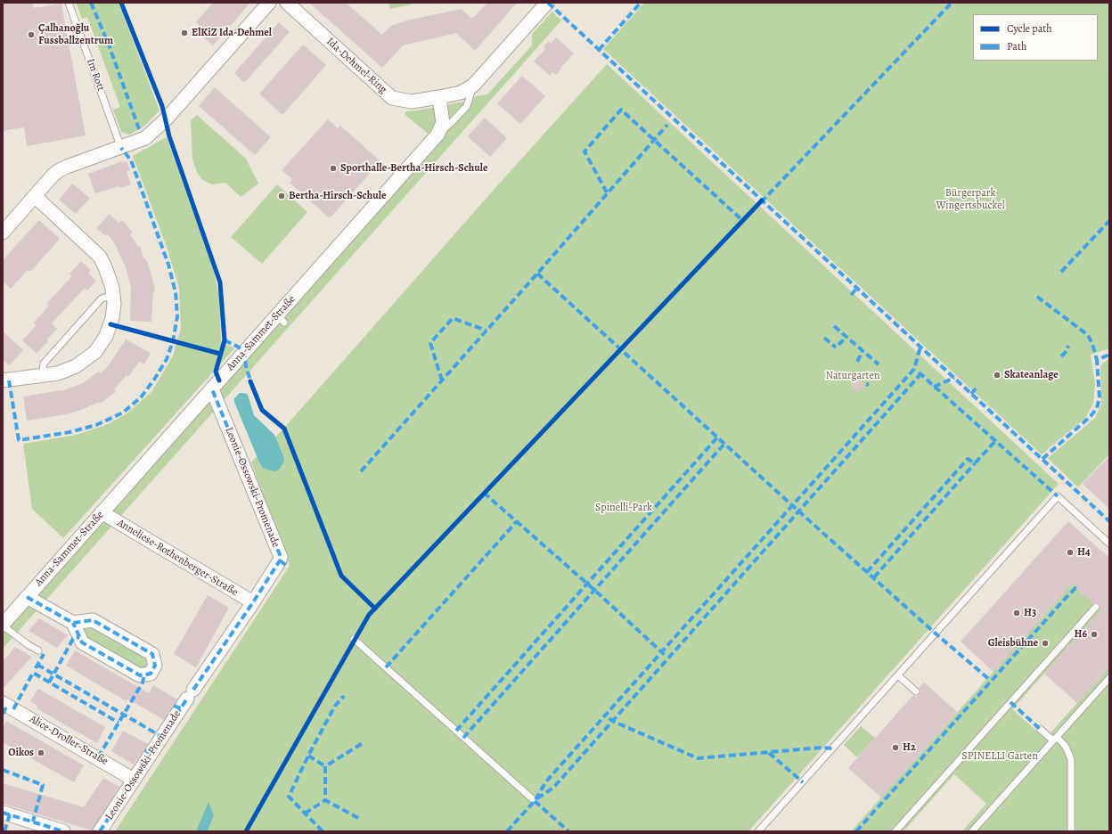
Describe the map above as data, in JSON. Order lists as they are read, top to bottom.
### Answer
{
  "streets": {
    "street": [
      "Ida-Dehmel-Ring",
      "Anna-Sammet-Straße",
      "Leonie-Ossowski-Promenade",
      "Anneliese-Rothenberger-Straße",
      "Alice-Droller-Straße"
    ],
    "lane": ["Im Rott"]
  },
  "crossings": [
    ["Ida-Dehmel-Ring", "Anna-Sammet-Straße"],
    ["Anna-Sammet-Straße", "Leonie-Ossowski-Promenade"],
    ["Anna-Sammet-Straße", "Anneliese-Rothenberger-Straße"],
    ["Leonie-Ossowski-Promenade", "Anneliese-Rothenberger-Straße"],
    ["Leonie-Ossowski-Promenade", "Alice-Droller-Straße"]
  ],
  "parks": [
    "Bürgerpark Wingertsbuckel",
    "Naturgarten",
    "Spinelli-Park",
    "SPINELLI Garten"
  ],
  "places": [
    "ElKiZ Ida-Dehmel",
    "Çalhanoğlu Fussballzentrum",
    "Sporthalle-Bertha-Hirsch-Schule",
    "Bertha-Hirsch-Schule",
    "Skateanlage",
    "H4",
    "H3",
    "H6",
    "Gleisbühne",
    "H2",
    "Oikos"
  ],
  "legend": ["Cycle path", "Path"]
}
